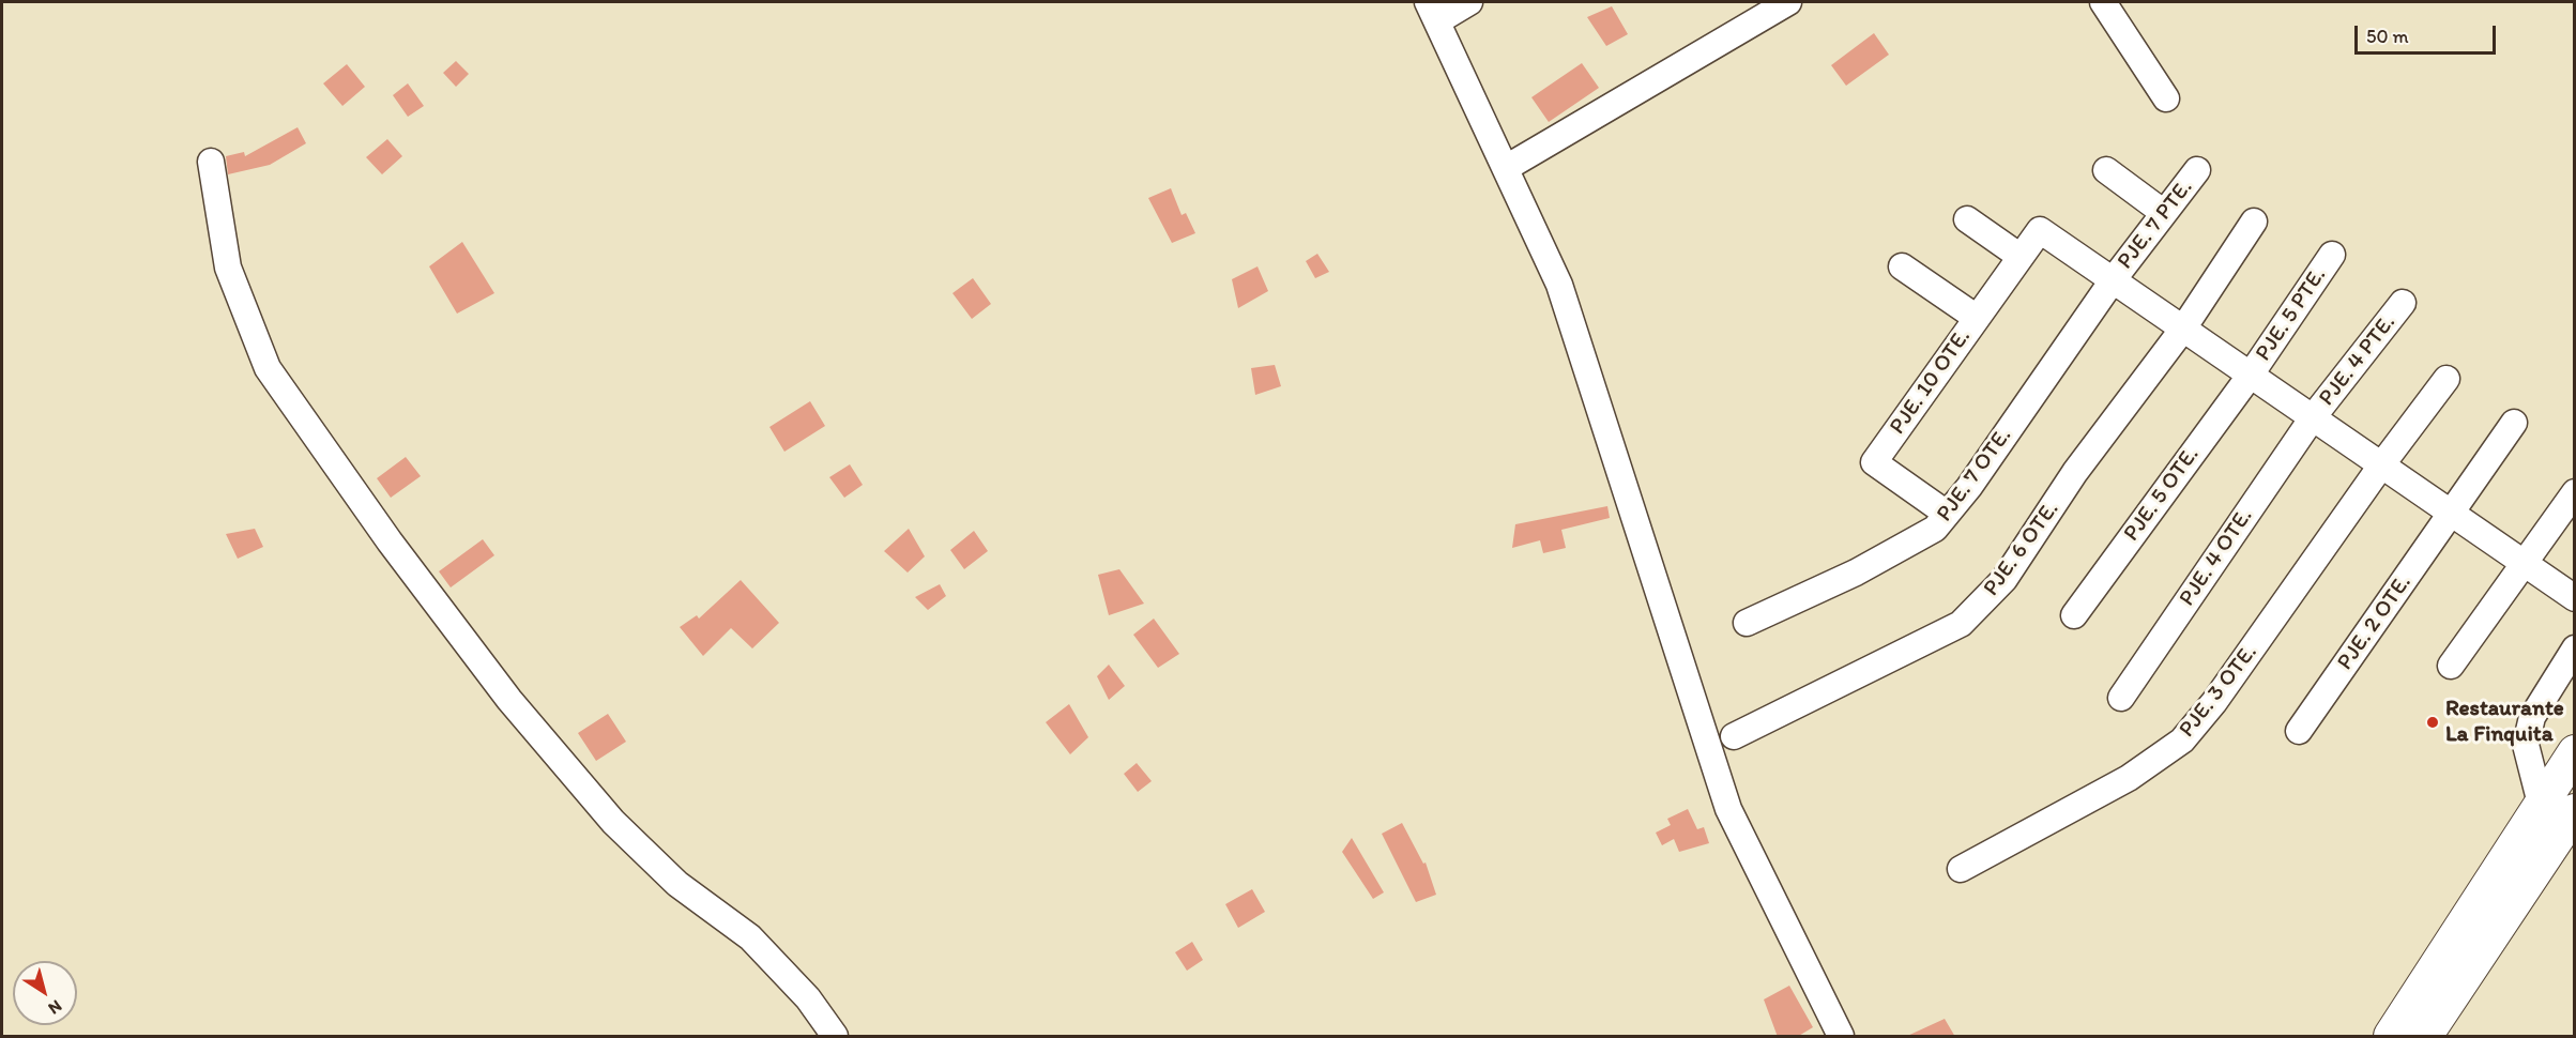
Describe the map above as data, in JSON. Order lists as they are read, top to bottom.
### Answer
{
  "streets": {
    "street": [
      "PJE. 7 PTE.",
      "PJE. 5 PTE.",
      "PJE. 4 PTE.",
      "PJE. 10 OTE.",
      "PJE. 7 OTE.",
      "PJE. 5 OTE.",
      "PJE. 6 OTE.",
      "PJE. 4 OTE.",
      "PJE. 2 OTE.",
      "PJE. 3 OTE."
    ]
  },
  "crossings": [
    ["PJE. 7 PTE.", "PJE. 10 OTE."],
    ["PJE. 7 PTE.", "PJE. 7 OTE."],
    ["PJE. 5 PTE.", "PJE. 5 OTE."],
    ["PJE. 4 PTE.", "PJE. 4 OTE."],
    ["PJE. 10 OTE.", "PJE. 7 OTE."]
  ],
  "places": ["Restaurante La Finquita"],
  "scale_bar": "50 m",
  "north": "bottom right"
}
